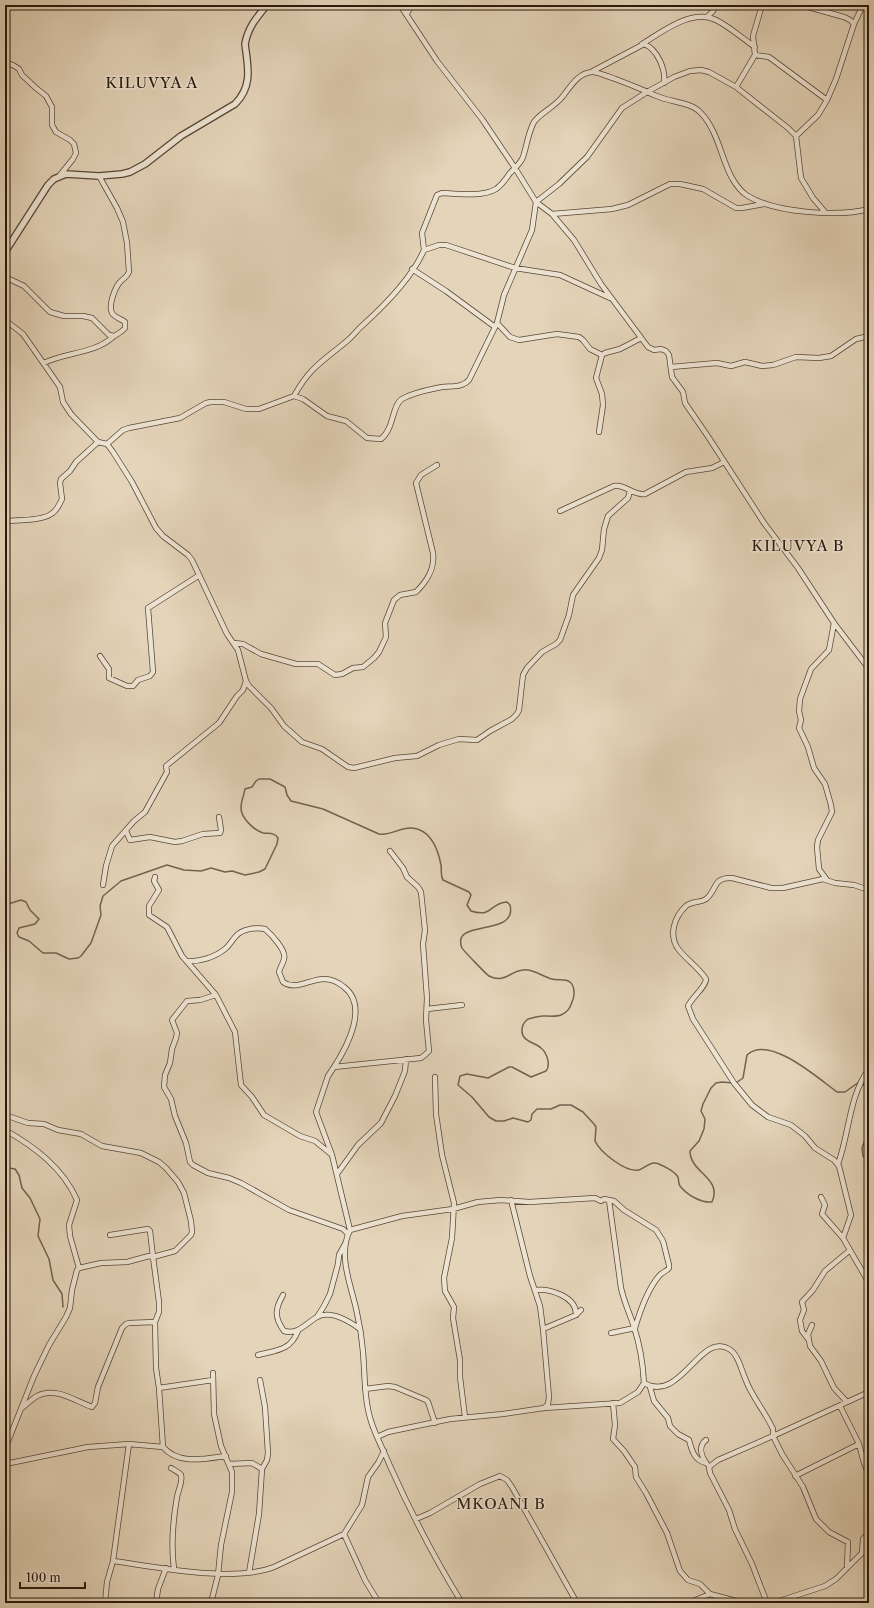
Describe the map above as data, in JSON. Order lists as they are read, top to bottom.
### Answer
{
  "districts": ["KILUVYA A", "KILUVYA B", "MKOANI B"],
  "scale_bar": "100 m"
}
